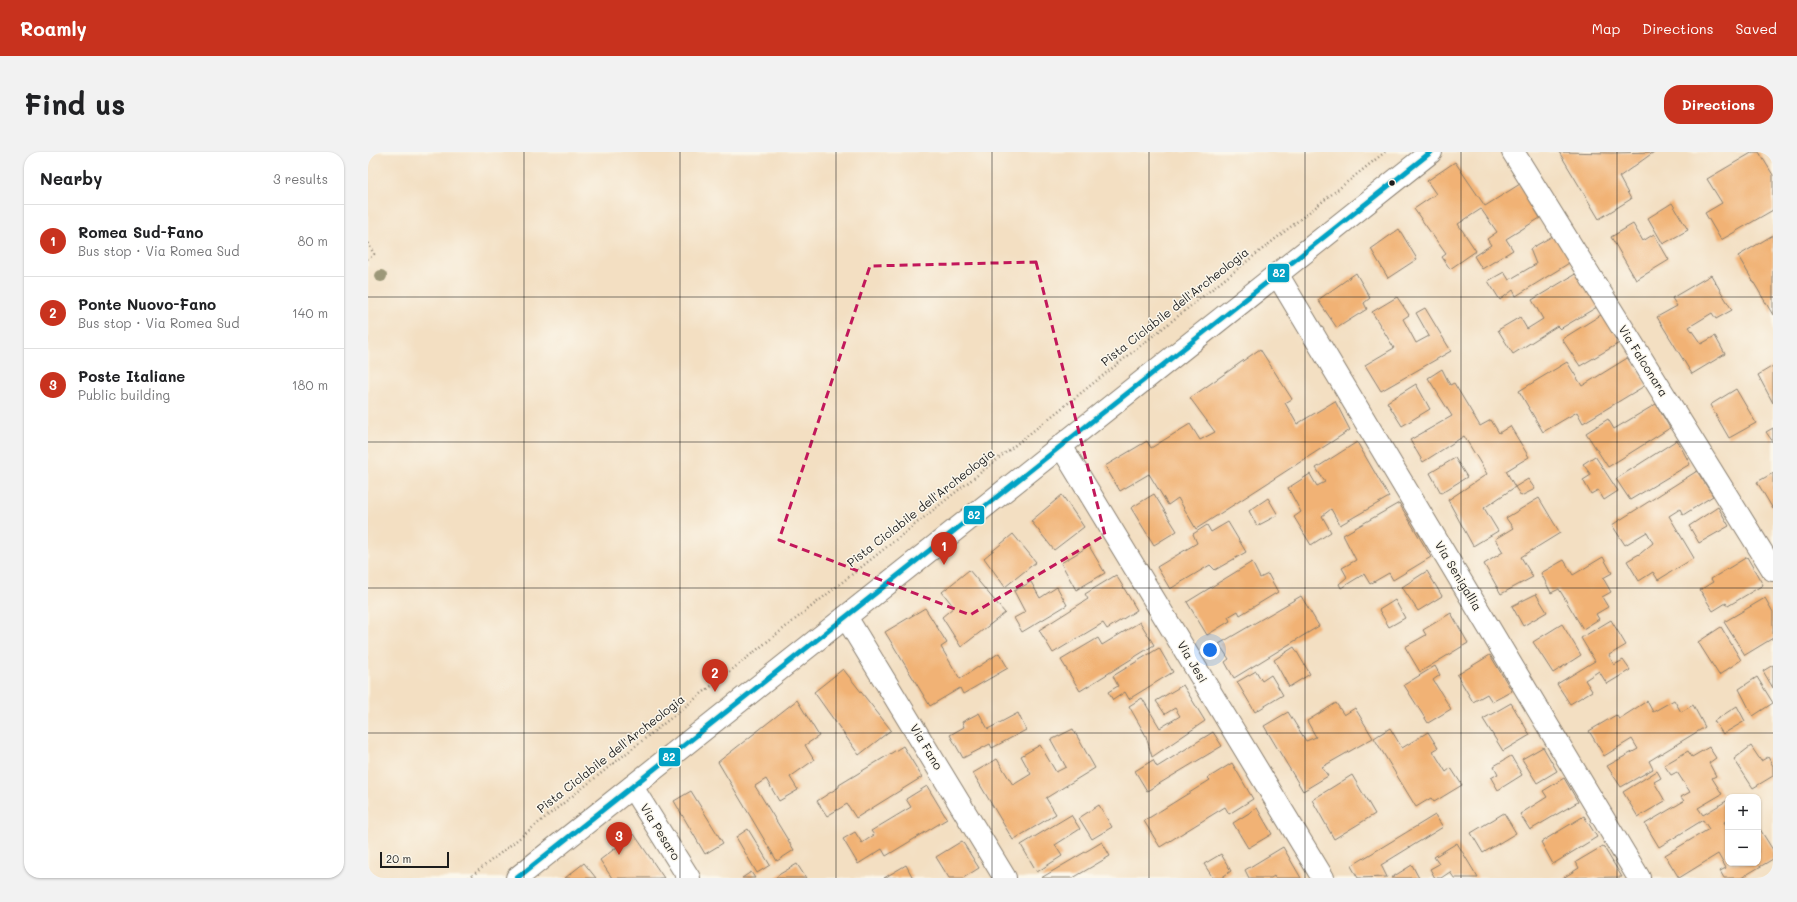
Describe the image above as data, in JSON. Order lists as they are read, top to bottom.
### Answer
{
  "streets": {
    "street": [
      "Via Falconara",
      "Via Senigallia",
      "Via Jesi",
      "Via Fano",
      "Via Pesaro"
    ],
    "path": ["Pista Ciclabile dell'Archeologia"]
  },
  "lines": ["transit line 82"],
  "scale_bar": "20 m",
  "page": {
    "header": "Roamly",
    "nav": ["Map", "Directions", "Saved"],
    "buttons": "Directions",
    "title": "Find us",
    "heading": ["Nearby", "3 results"],
    "list": [
      {
        "mark": "1",
        "name": "Romea Sud-Fano",
        "note": "Bus stop · Via Romea Sud",
        "value": "80 m"
      },
      {
        "mark": "2",
        "name": "Ponte Nuovo-Fano",
        "note": "Bus stop · Via Romea Sud",
        "value": "140 m"
      },
      {
        "mark": "3",
        "name": "Poste Italiane",
        "note": "Public building",
        "value": "180 m"
      }
    ],
    "pins": ["1", "2", "3"],
    "map_buttons": ["+", "−"],
    "scale": "20 m"
  }
}
